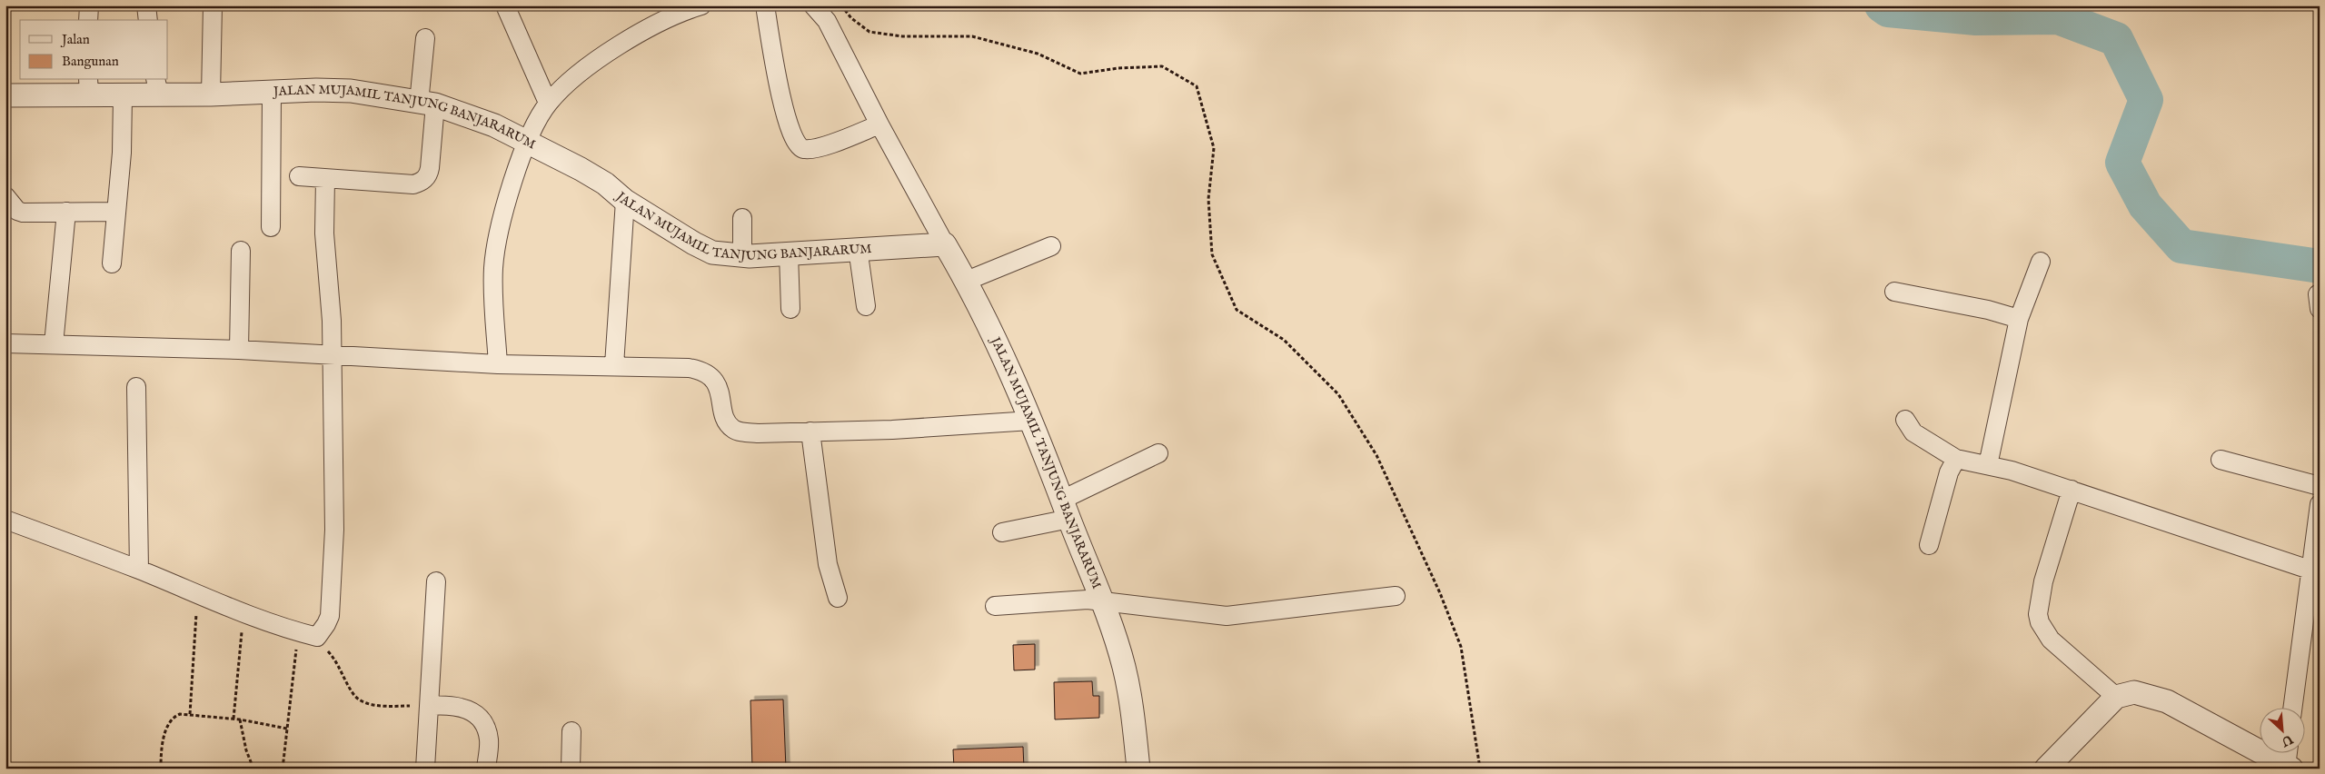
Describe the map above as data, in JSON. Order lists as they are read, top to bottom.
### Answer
{
  "streets": {
    "street": ["JALAN MUJAMIL TANJUNG BANJARARUM"]
  },
  "legend": ["Jalan", "Bangunan"],
  "north": "bottom right"
}
